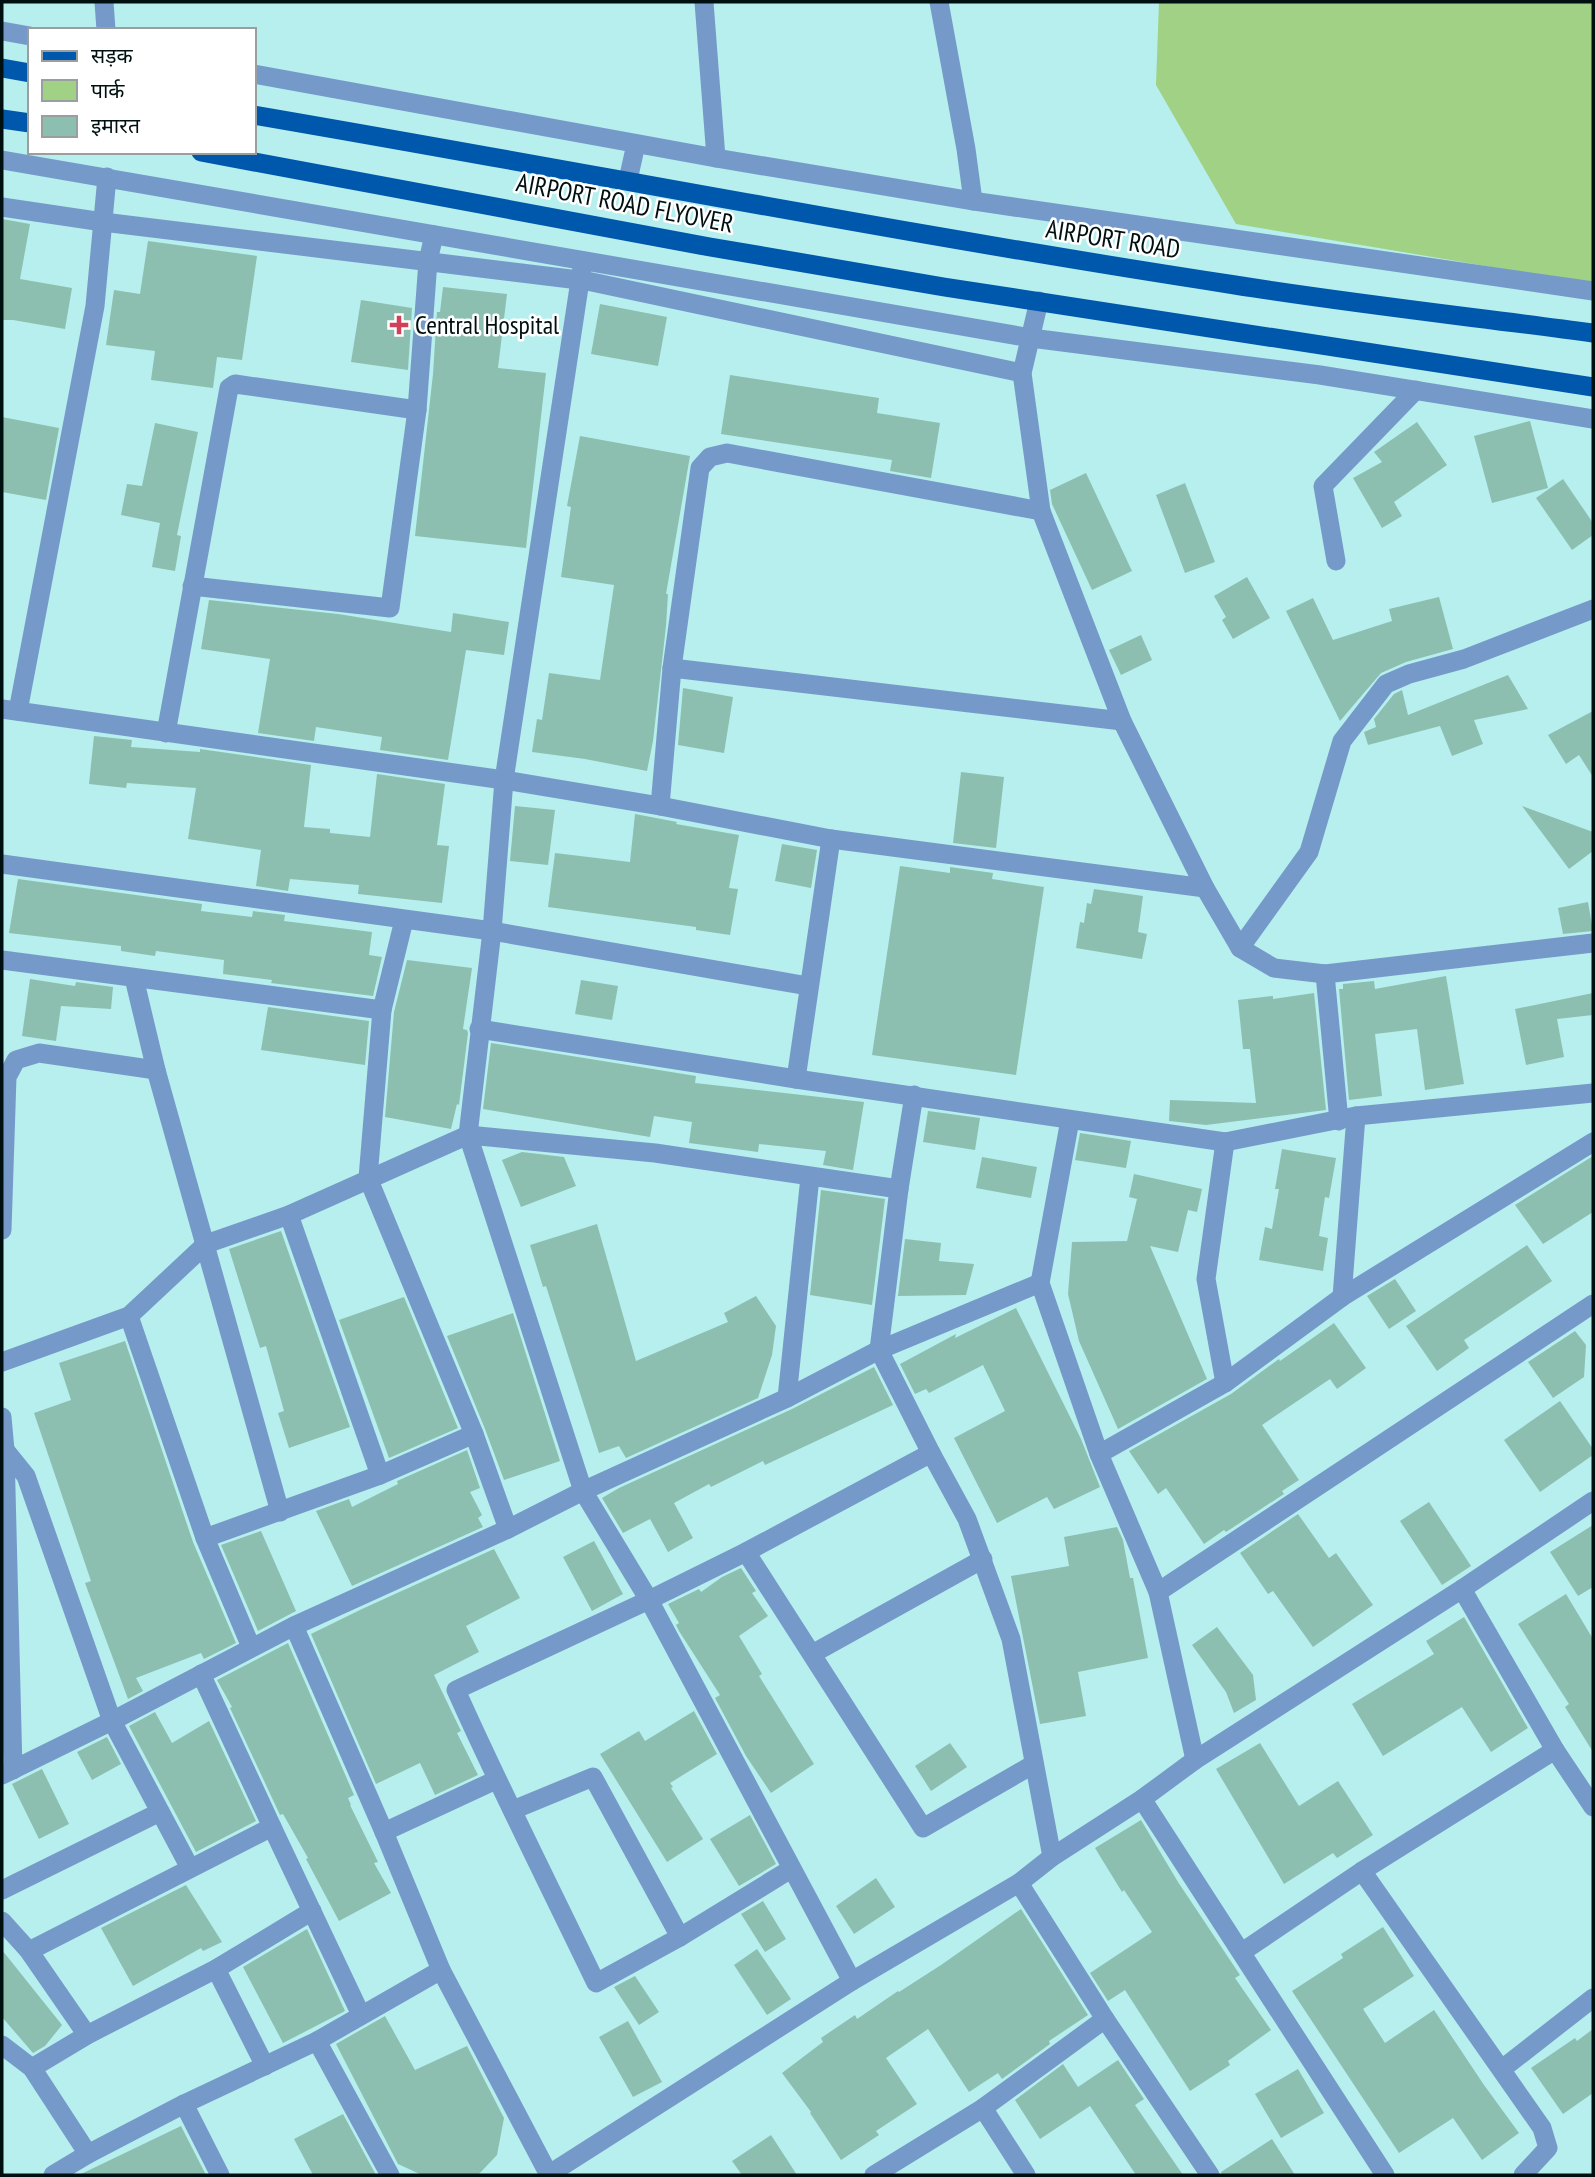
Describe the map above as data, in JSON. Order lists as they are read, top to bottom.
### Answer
{
  "streets": {
    "main road": ["AIRPORT ROAD FLYOVER", "AIRPORT ROAD"]
  },
  "crossings": [
    ["AIRPORT ROAD FLYOVER", "AIRPORT ROAD"]
  ],
  "places": {
    "health": ["Central Hospital"]
  },
  "legend": ["सड़क", "पार्क", "इमारत"]
}
